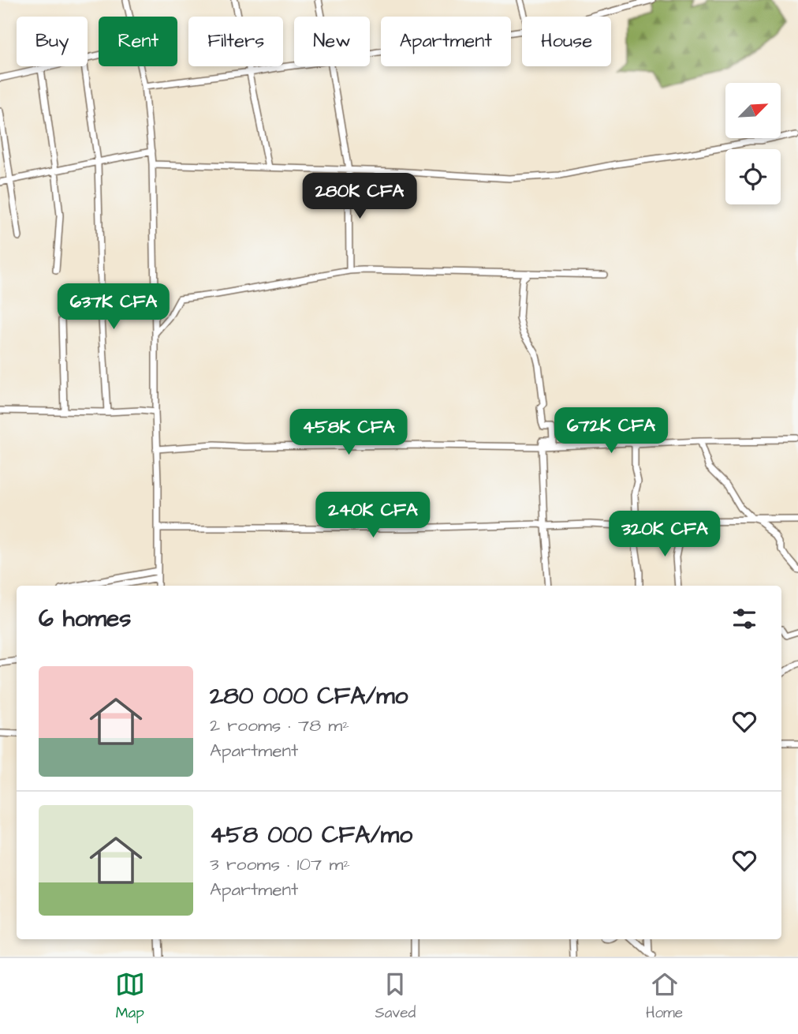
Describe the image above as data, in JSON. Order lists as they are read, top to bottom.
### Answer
{
  "north": "top right",
  "page": {
    "chip": [
      "Buy",
      "Rent",
      "Filters",
      "New",
      "Apartment",
      "House"
    ],
    "price": [
      "280K CFA",
      "637K CFA",
      "672K CFA",
      "458K CFA",
      "240K CFA",
      "320K CFA"
    ],
    "heading": "6 homes",
    "list": [
      {
        "name": "280 000 CFA/mo",
        "note": "2 rooms · 78 m² · Apartment"
      },
      {
        "name": "458 000 CFA/mo",
        "note": "3 rooms · 107 m² · Apartment"
      }
    ],
    "tabs": ["Map", "Saved", "Home"]
  }
}
